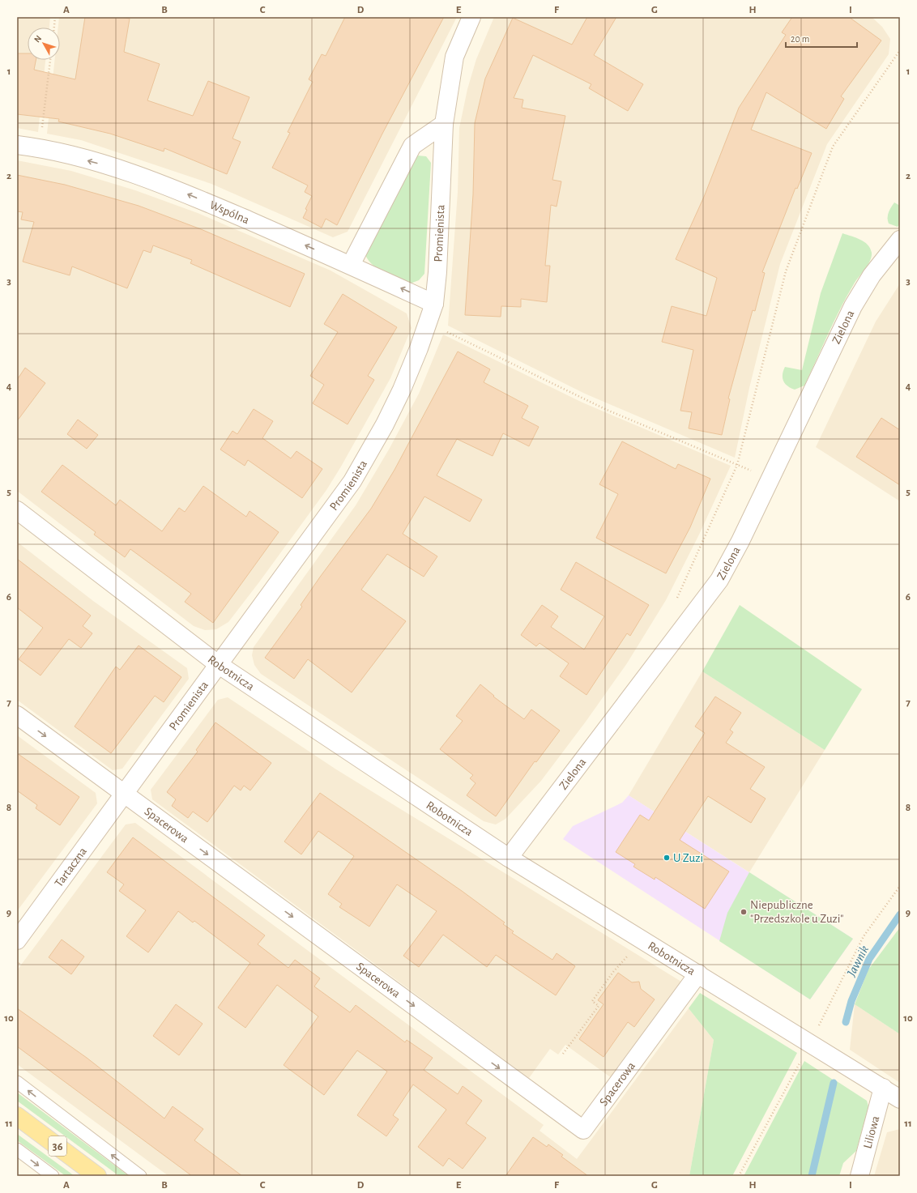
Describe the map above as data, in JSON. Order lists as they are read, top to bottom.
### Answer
{
  "streets": {
    "main road": ["36"],
    "street": [
      "Wspólna",
      "Promienista",
      "Zielona",
      "Robotnicza",
      "Spacerowa",
      "Tartaczna",
      "Liliowa"
    ]
  },
  "crossings": [
    ["Wspólna", "Promienista"],
    ["Promienista", "Robotnicza"],
    ["Promienista", "Spacerowa"],
    ["Promienista", "Tartaczna"],
    ["Zielona", "Robotnicza"],
    ["Robotnicza", "Spacerowa"],
    ["Robotnicza", "Liliowa"],
    ["Spacerowa", "Tartaczna"]
  ],
  "one_way": ["Wspólna", "Spacerowa"],
  "water": ["Jawnik"],
  "places": ["U Zuzi", "Niepubliczne \"Przedszkole u Zuzi\""],
  "scale_bar": "20 m",
  "north": "top left",
  "grid": {
    "columns": [
      "A",
      "B",
      "C",
      "D",
      "E",
      "F",
      "G",
      "H",
      "I"
    ],
    "rows": [
      "1",
      "2",
      "3",
      "4",
      "5",
      "6",
      "7",
      "8",
      "9",
      "10",
      "11"
    ]
  }
}
